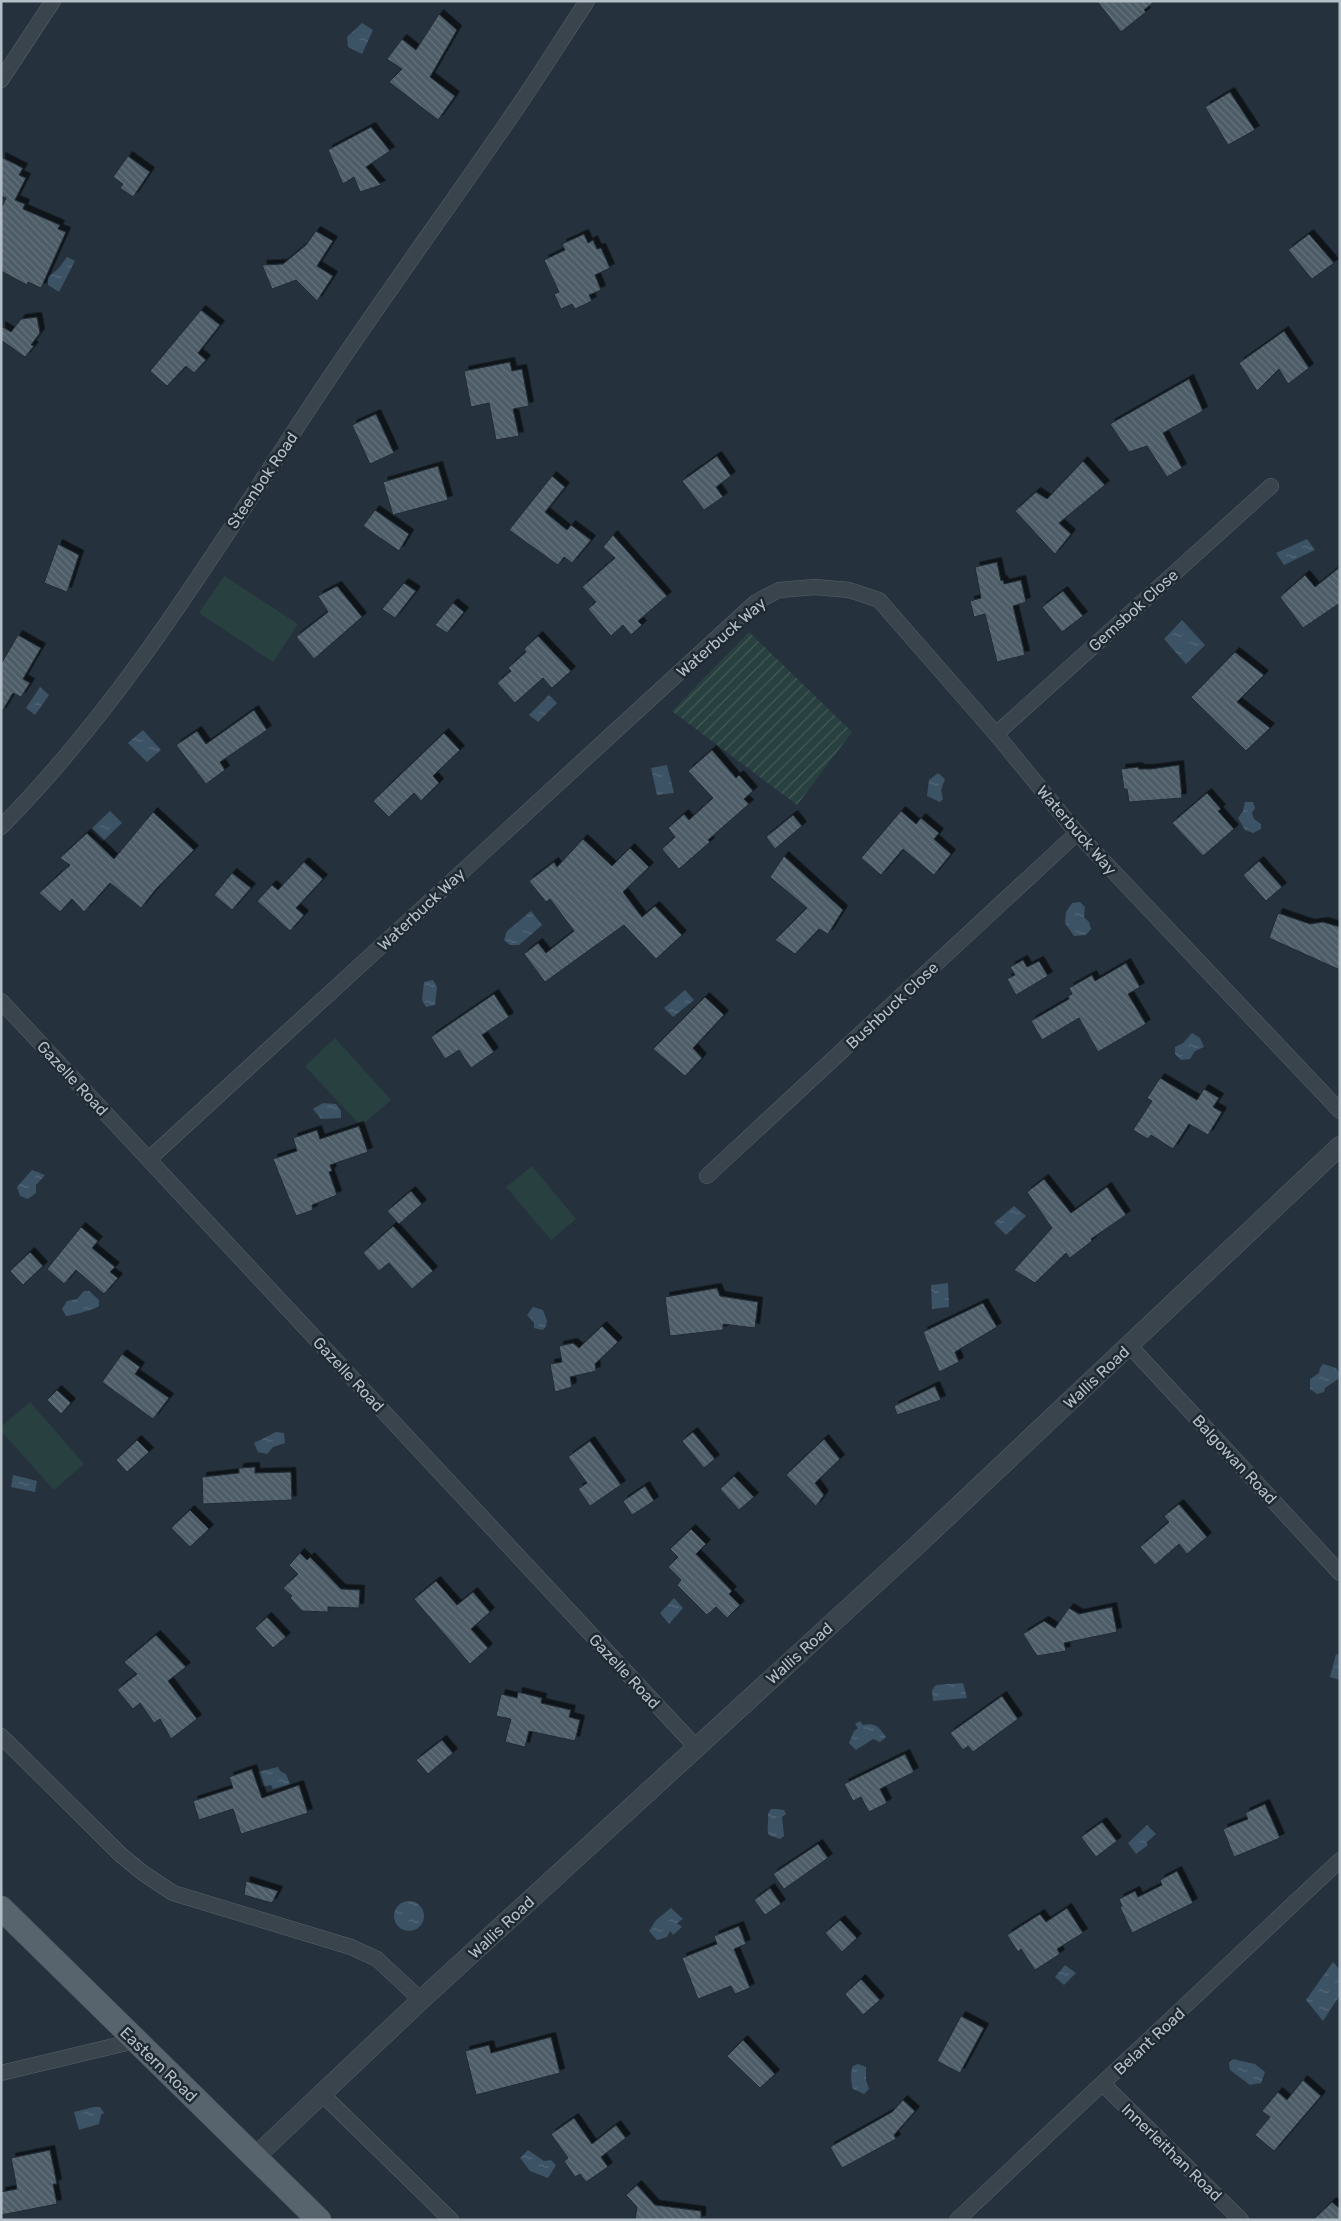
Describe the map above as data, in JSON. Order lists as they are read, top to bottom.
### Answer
{
  "streets": {
    "main road": ["Eastern Road"],
    "street": [
      "Steenbok Road",
      "Gemsbok Close",
      "Waterbuck Way",
      "Bushbuck Close",
      "Gazelle Road",
      "Wallis Road",
      "Balgowan Road",
      "Belant Road",
      "Innerleithan Road"
    ]
  },
  "crossings": [
    ["Gemsbok Close", "Waterbuck Way"],
    ["Waterbuck Way", "Bushbuck Close"],
    ["Waterbuck Way", "Gazelle Road"],
    ["Gazelle Road", "Wallis Road"],
    ["Wallis Road", "Balgowan Road"],
    ["Wallis Road", "Eastern Road"],
    ["Belant Road", "Innerleithan Road"]
  ]
}
